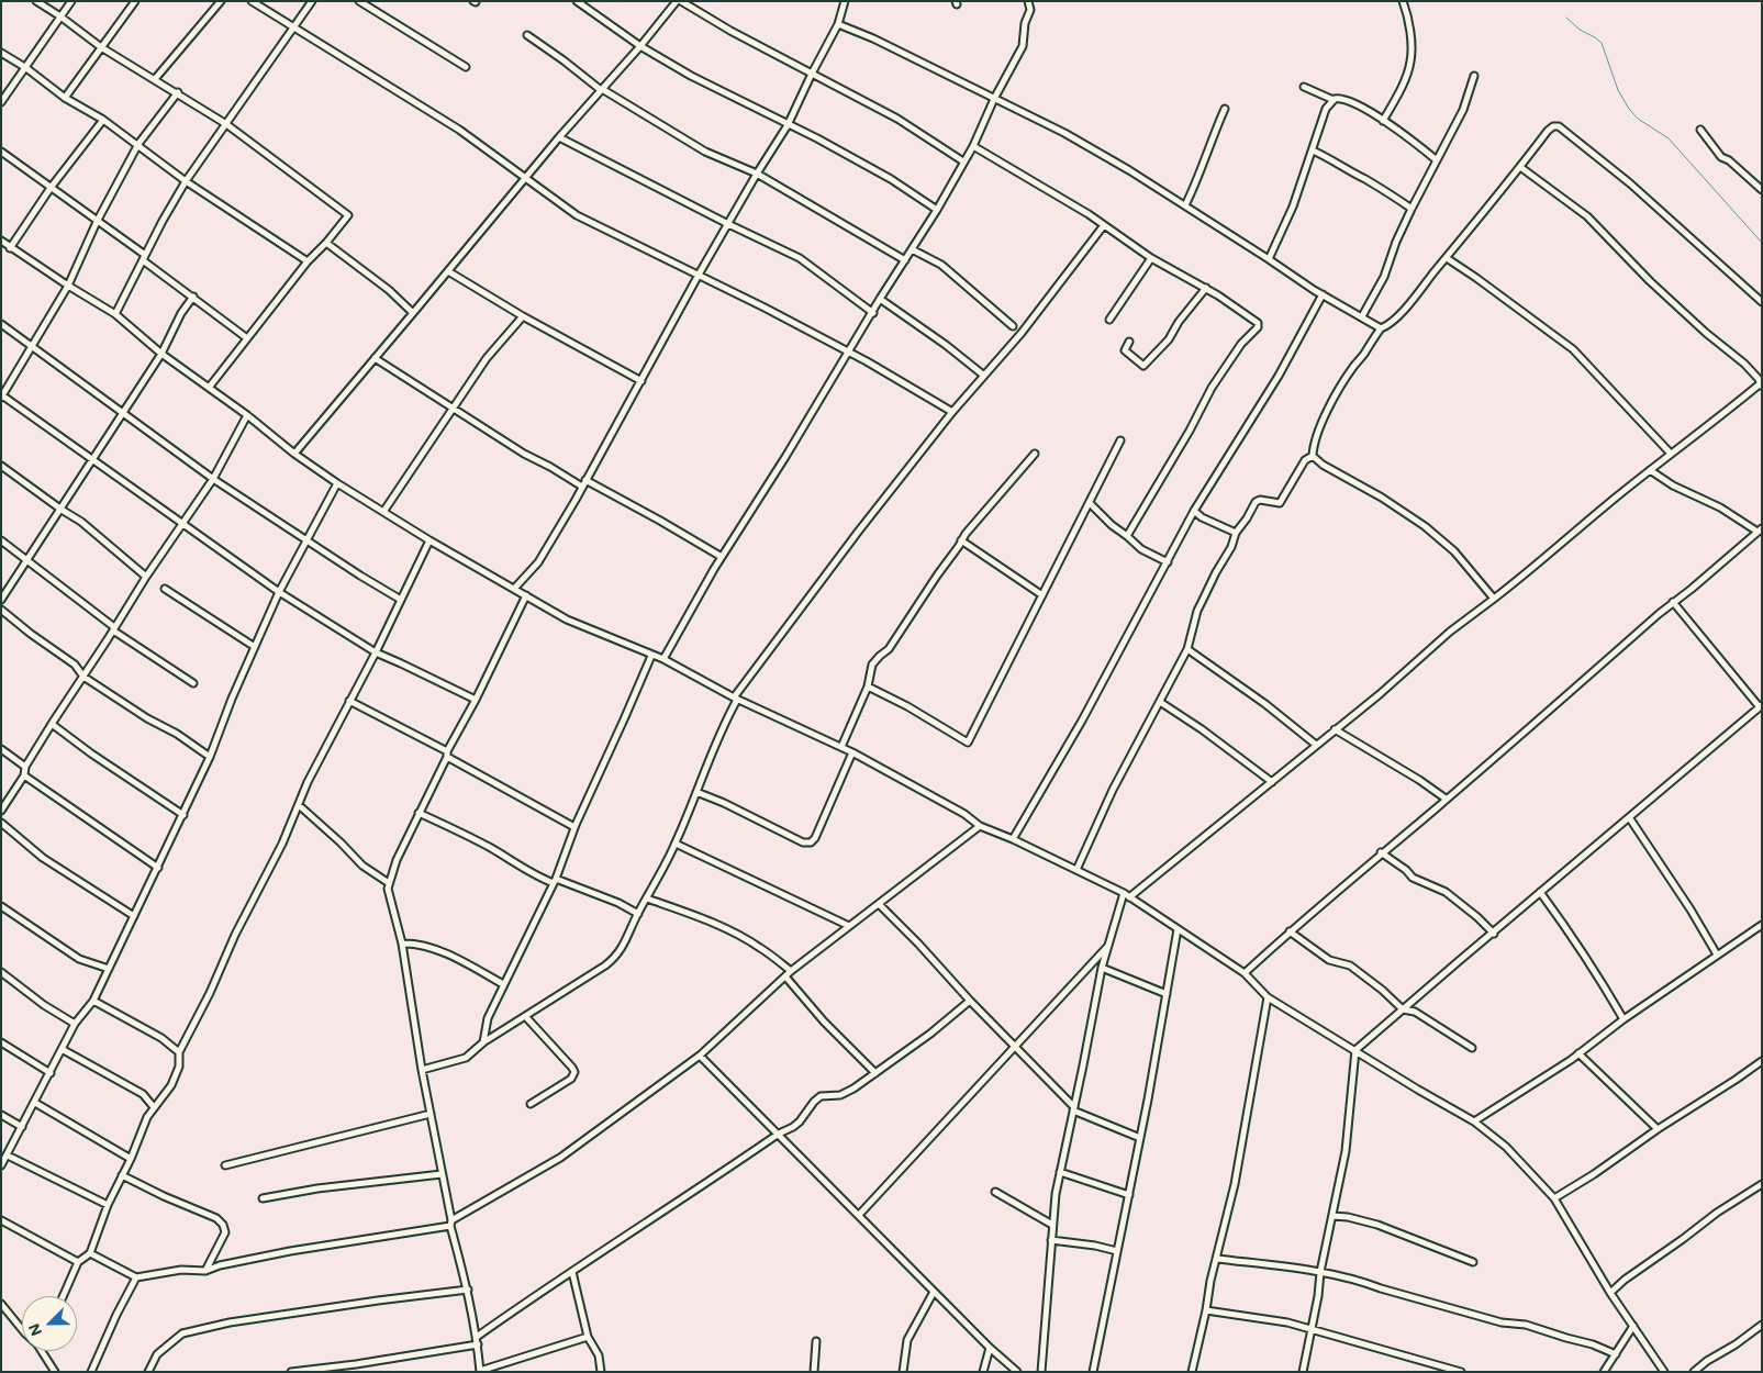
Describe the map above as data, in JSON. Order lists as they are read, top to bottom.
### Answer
{
  "north": "bottom left"
}
